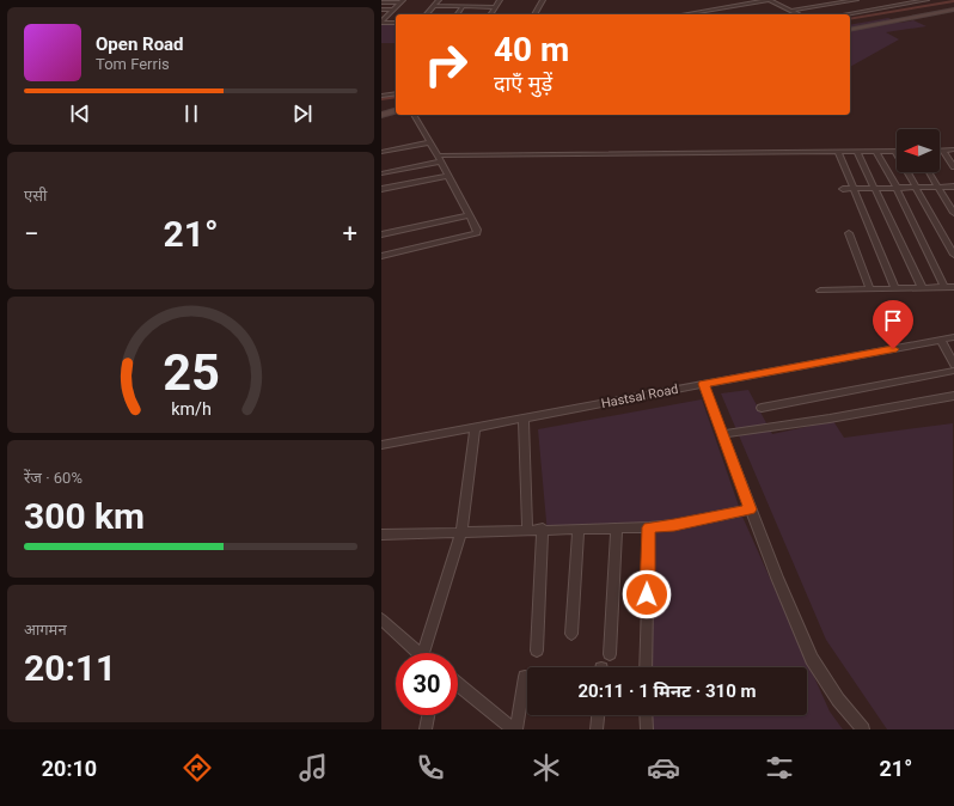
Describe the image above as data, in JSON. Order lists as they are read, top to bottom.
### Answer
{
  "streets": {
    "street": ["Hastsal Road"]
  },
  "north": "left",
  "page": {
    "turn": ["40 m", "दाएँ मुड़ें"],
    "song": ["Open Road", "Tom Ferris"],
    "tile": [
      "एसी",
      ["रेंज · 60%", "300 km"],
      ["आगमन", "20:11"]
    ],
    "heat": ["−", "21°", "+"],
    "limit": "30",
    "trip": "20:11 · 1 मिनट · 310 m",
    "tabs": ["20:10", "21°"],
    "gauge": ["25", "km/h"]
  }
}
